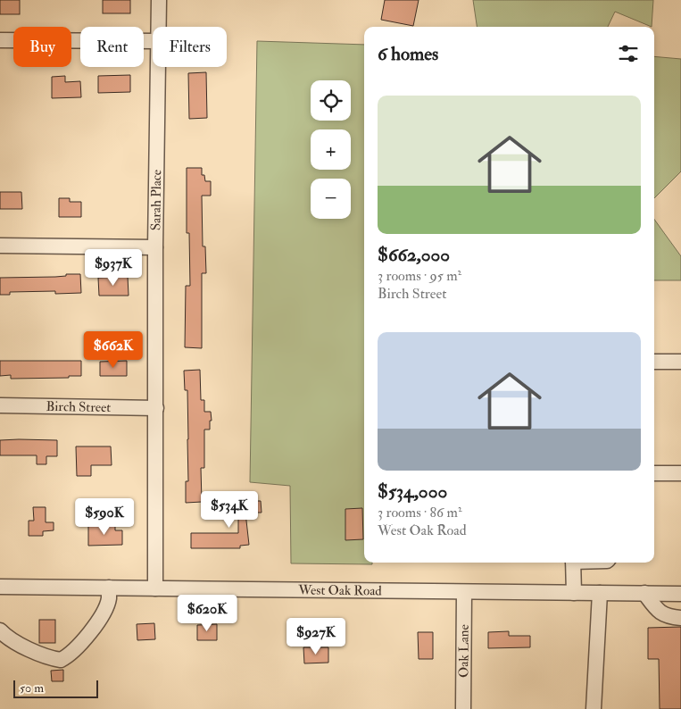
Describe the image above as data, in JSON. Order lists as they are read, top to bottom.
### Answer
{
  "streets": {
    "street": [
      "Sarah Place",
      "Birch Street",
      "West Oak Road",
      "Oak Lane"
    ]
  },
  "crossings": [
    ["Sarah Place", "Birch Street"],
    ["Sarah Place", "West Oak Road"],
    ["West Oak Road", "Oak Lane"]
  ],
  "scale_bar": "50 m",
  "page": {
    "chip": ["Buy", "Rent", "Filters"],
    "heading": "6 homes",
    "map_buttons": ["+", "−"],
    "list": [
      {
        "name": "$662,000",
        "note": "3 rooms · 95 m² · Birch Street"
      },
      {
        "name": "$534,000",
        "note": "3 rooms · 86 m² · West Oak Road"
      }
    ],
    "price": [
      "$937K",
      "$662K",
      "$534K",
      "$590K",
      "$620K",
      "$927K"
    ],
    "scale": "50 m"
  }
}
